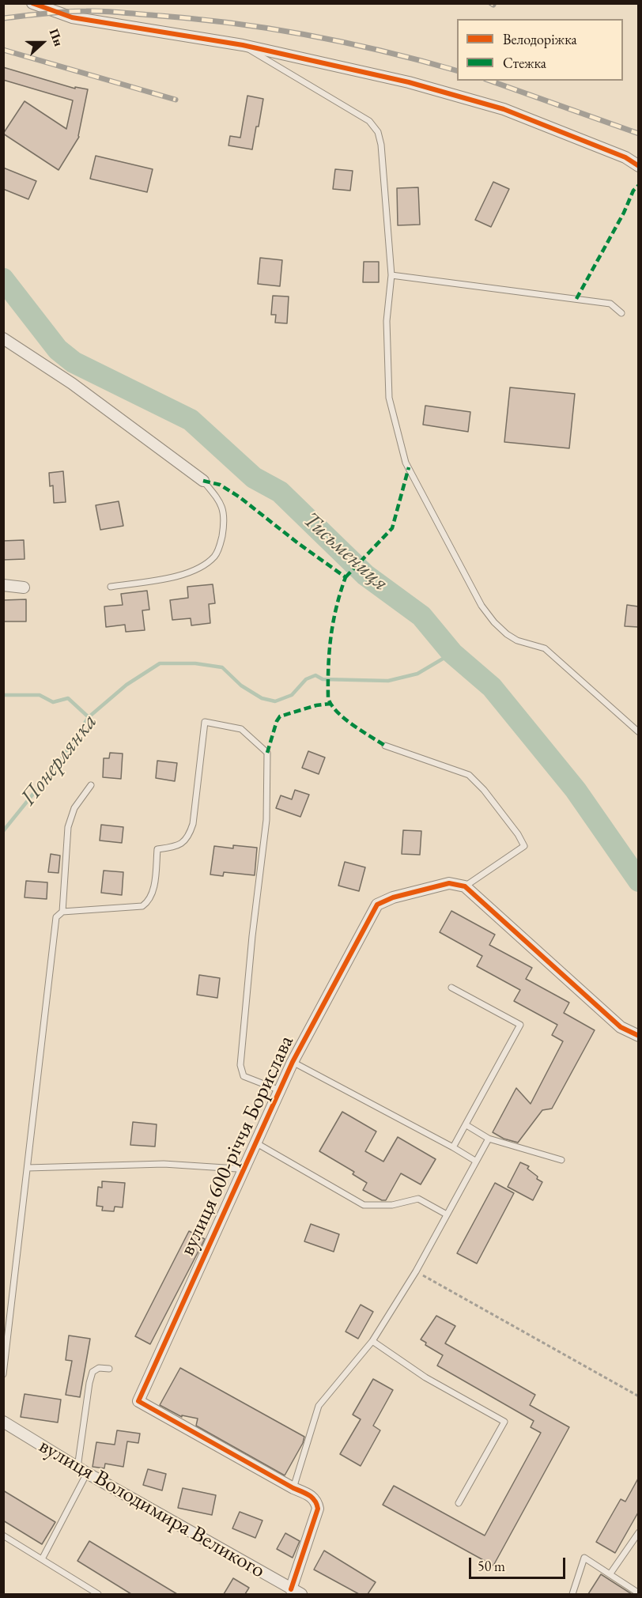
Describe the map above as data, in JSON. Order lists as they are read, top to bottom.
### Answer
{
  "streets": {
    "street": ["вулиця 600-річчя Борислава", "вулиця Володимира Великого"]
  },
  "crossings": [
    ["вулиця 600-річчя Борислава", "вулиця Володимира Великого"]
  ],
  "water": ["Тисьмениця", "Понерлянка"],
  "legend": ["Велодоріжка", "Стежка"],
  "scale_bar": "50 m",
  "north": "right"
}
